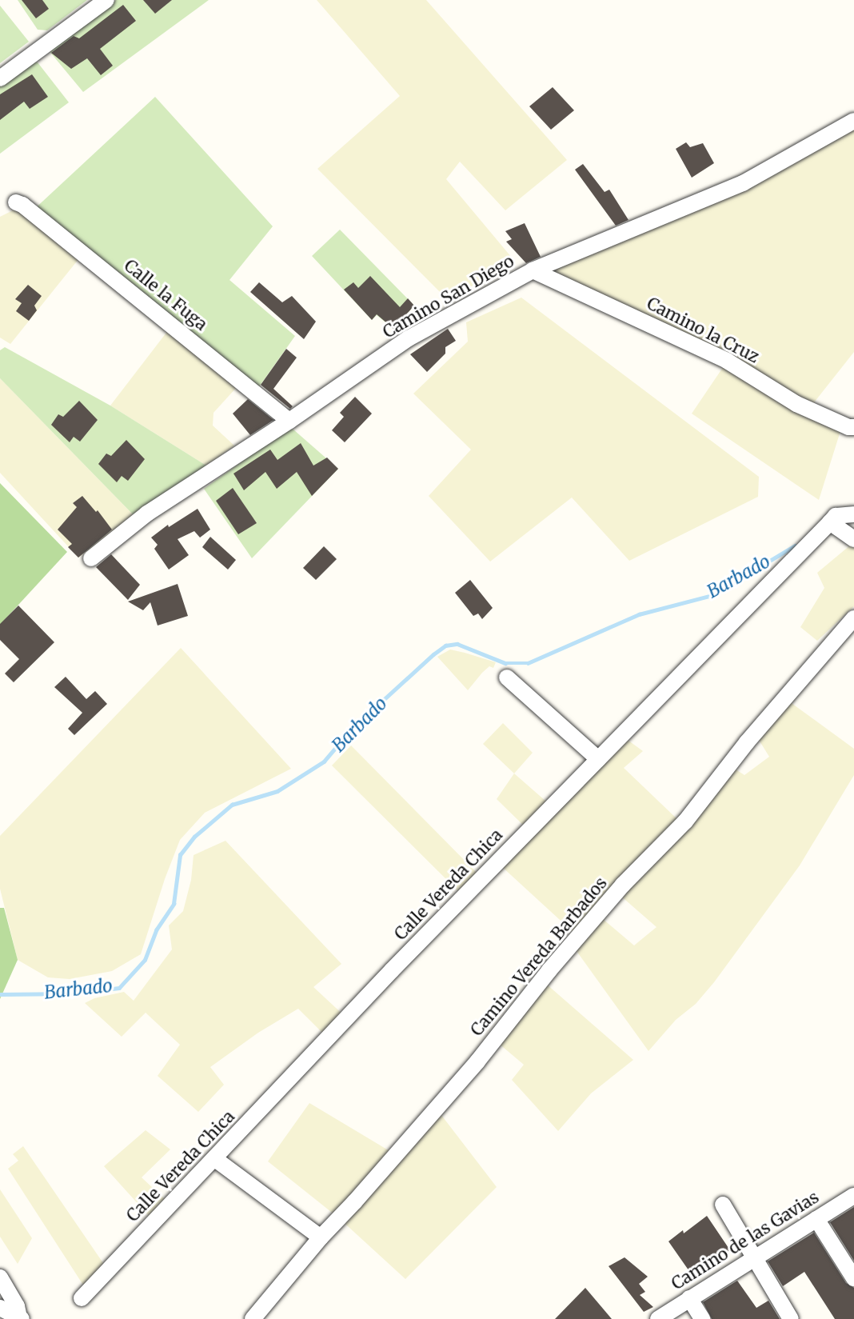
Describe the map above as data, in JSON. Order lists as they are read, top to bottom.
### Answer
{
  "streets": {
    "street": [
      "Calle la Fuga",
      "Camino San Diego",
      "Camino la Cruz",
      "Calle Vereda Chica",
      "Camino Vereda Barbados",
      "Camino de las Gavias"
    ]
  },
  "crossings": [
    ["Calle la Fuga", "Camino San Diego"],
    ["Camino San Diego", "Camino la Cruz"]
  ],
  "water": ["Barbado"]
}
